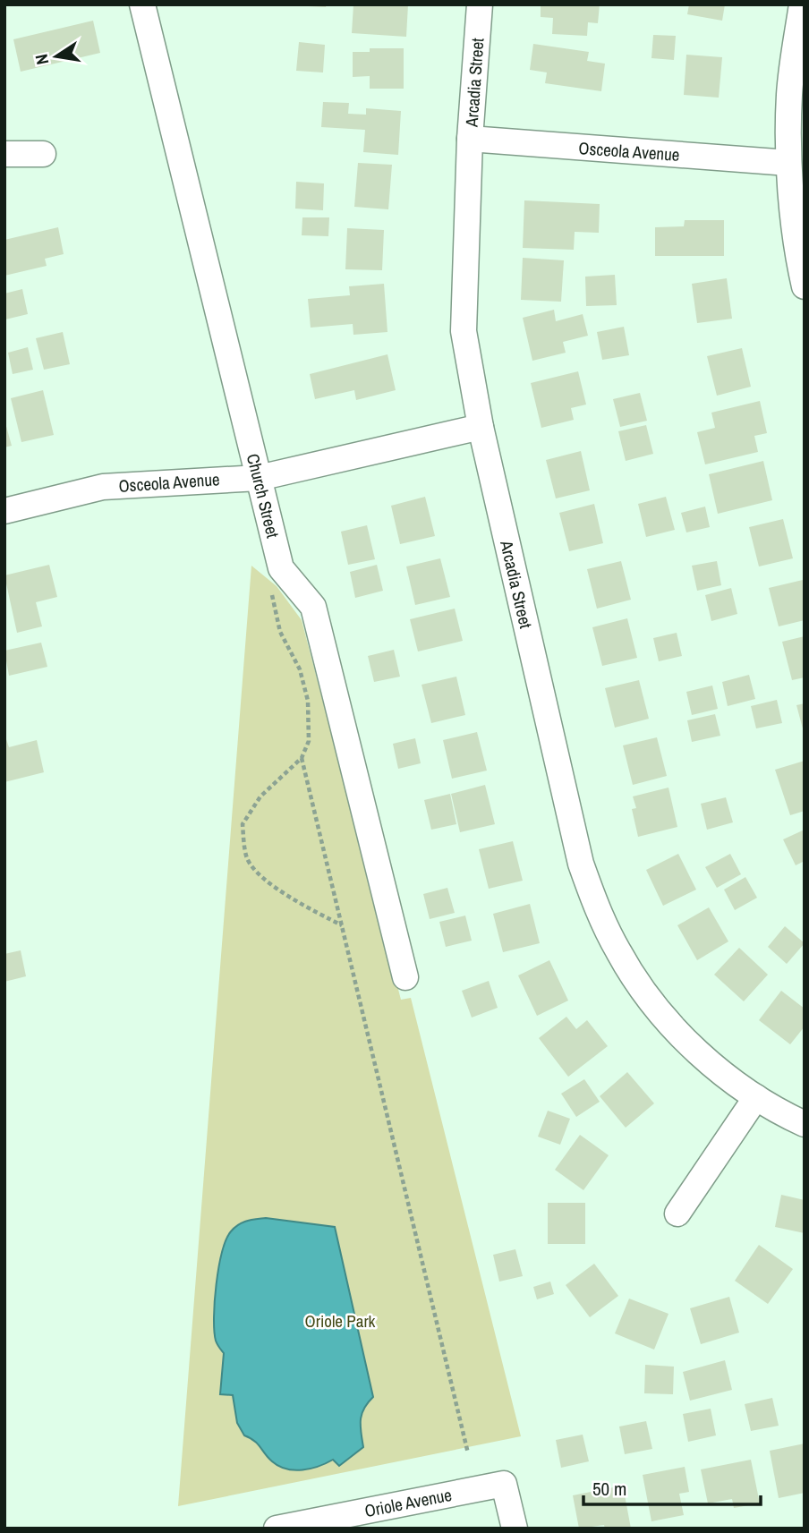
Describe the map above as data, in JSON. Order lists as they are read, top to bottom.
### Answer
{
  "streets": {
    "street": [
      "Arcadia Street",
      "Osceola Avenue",
      "Church Street",
      "Oriole Avenue"
    ]
  },
  "crossings": [
    ["Arcadia Street", "Osceola Avenue"],
    ["Osceola Avenue", "Church Street"]
  ],
  "parks": ["Oriole Park"],
  "scale_bar": "50 m",
  "north": "left"
}
